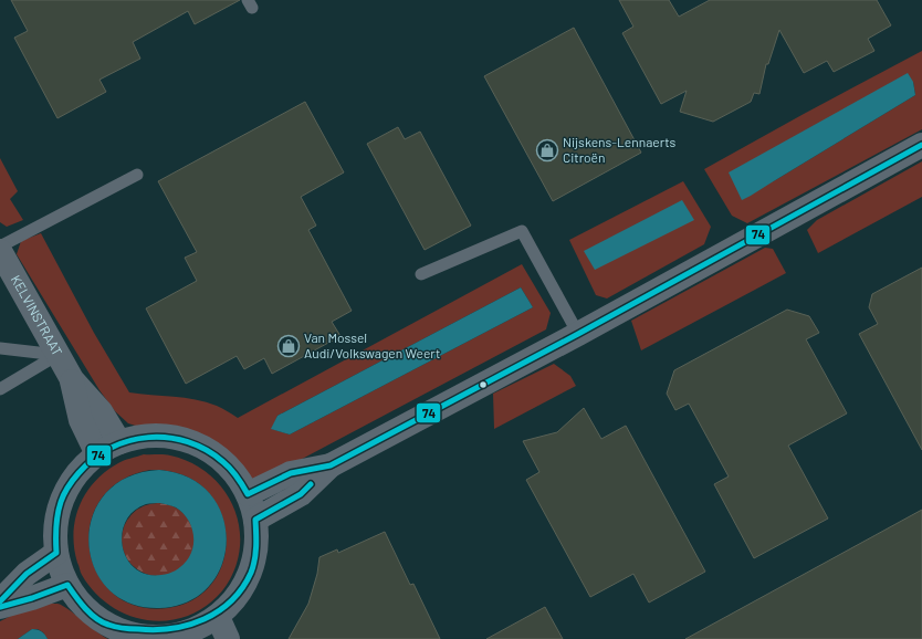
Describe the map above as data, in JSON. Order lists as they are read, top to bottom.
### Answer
{
  "streets": {
    "street": ["KELVINSTRAAT"]
  },
  "places": {
    "shop": ["Nijskens-Lennaerts Citroën", "Van Mossel Audi/Volkswagen Weert"]
  },
  "lines": ["transit line 74"]
}
